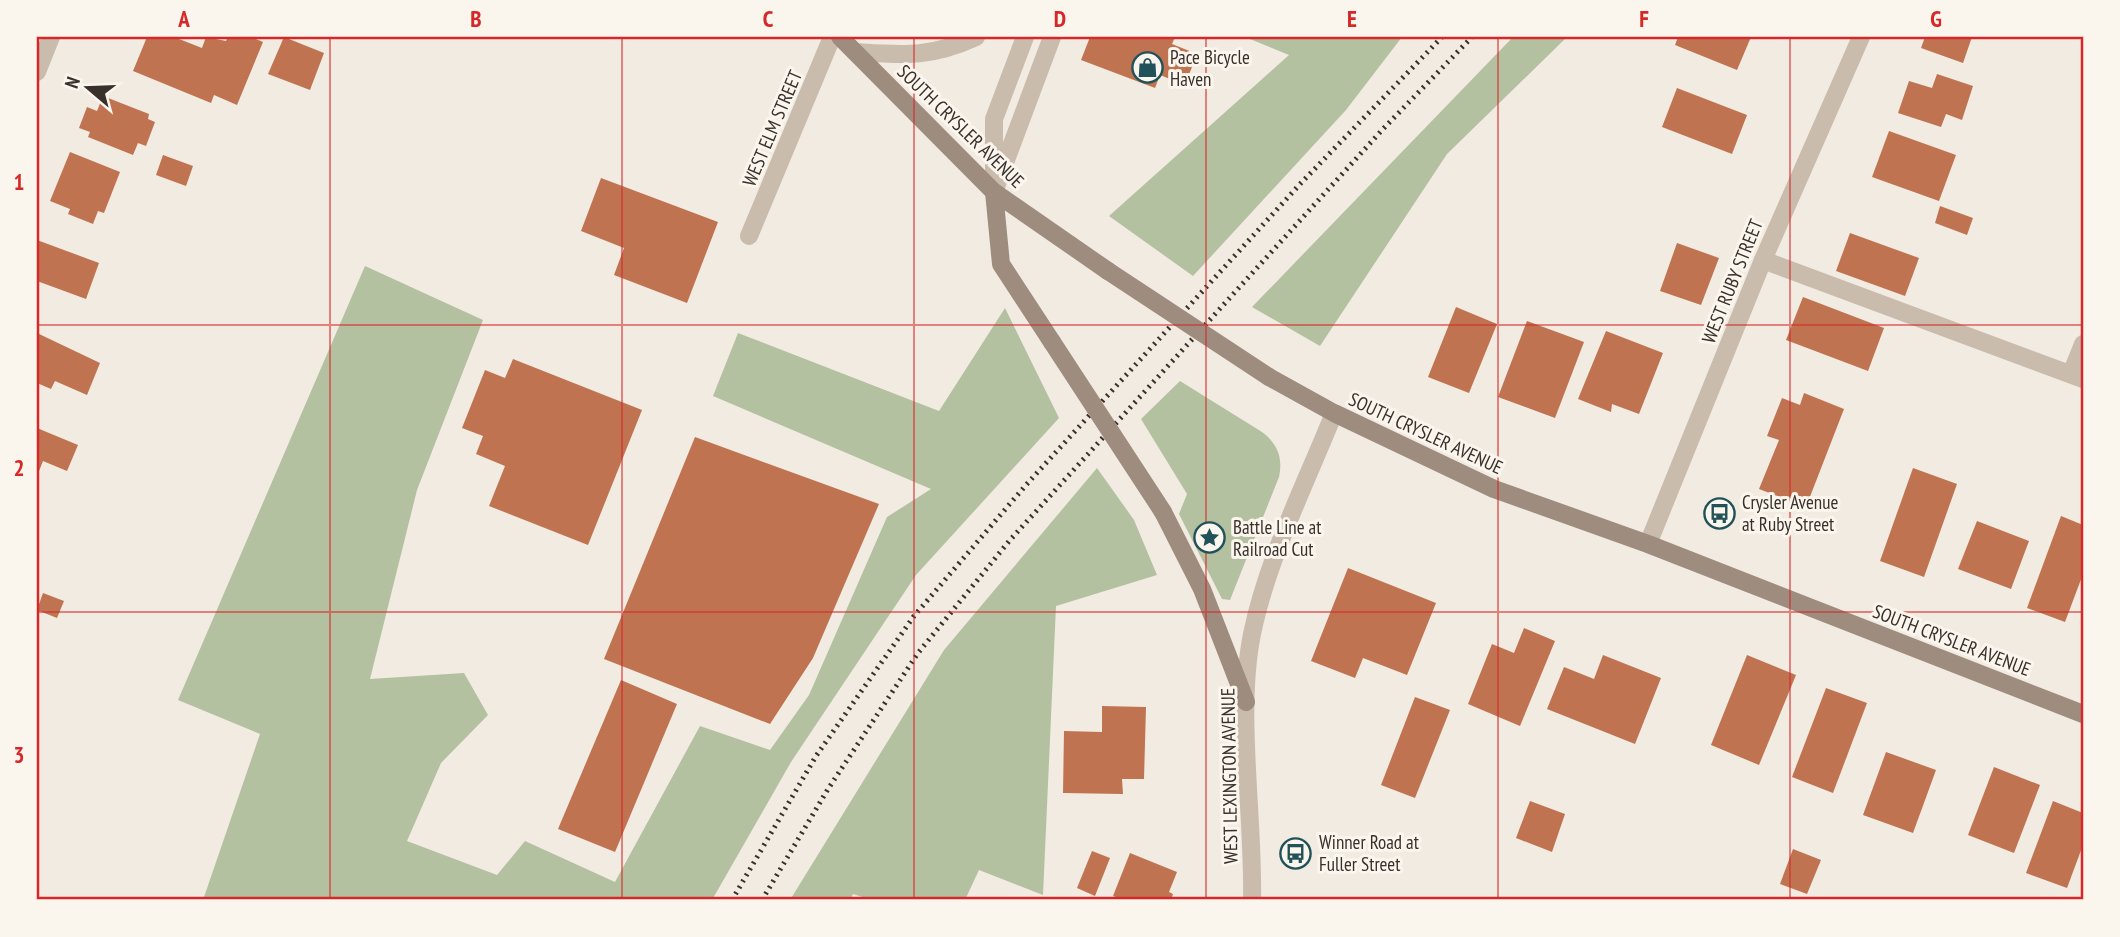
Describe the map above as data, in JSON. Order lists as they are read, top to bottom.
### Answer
{
  "streets": {
    "main road": ["SOUTH CRYSLER AVENUE"],
    "street": ["WEST ELM STREET", "WEST RUBY STREET", "WEST LEXINGTON AVENUE"]
  },
  "crossings": [
    ["SOUTH CRYSLER AVENUE", "WEST RUBY STREET"],
    ["SOUTH CRYSLER AVENUE", "WEST LEXINGTON AVENUE"]
  ],
  "places": {
    "shop": ["Pace Bicycle Haven"],
    "bus stop": ["Crysler Avenue at Ruby Street", "Winner Road at Fuller Street"],
    "place": ["Battle Line at Railroad Cut"]
  },
  "north": "left",
  "grid": {
    "columns": [
      "A",
      "B",
      "C",
      "D",
      "E",
      "F",
      "G"
    ],
    "rows": ["1", "2", "3"]
  }
}
